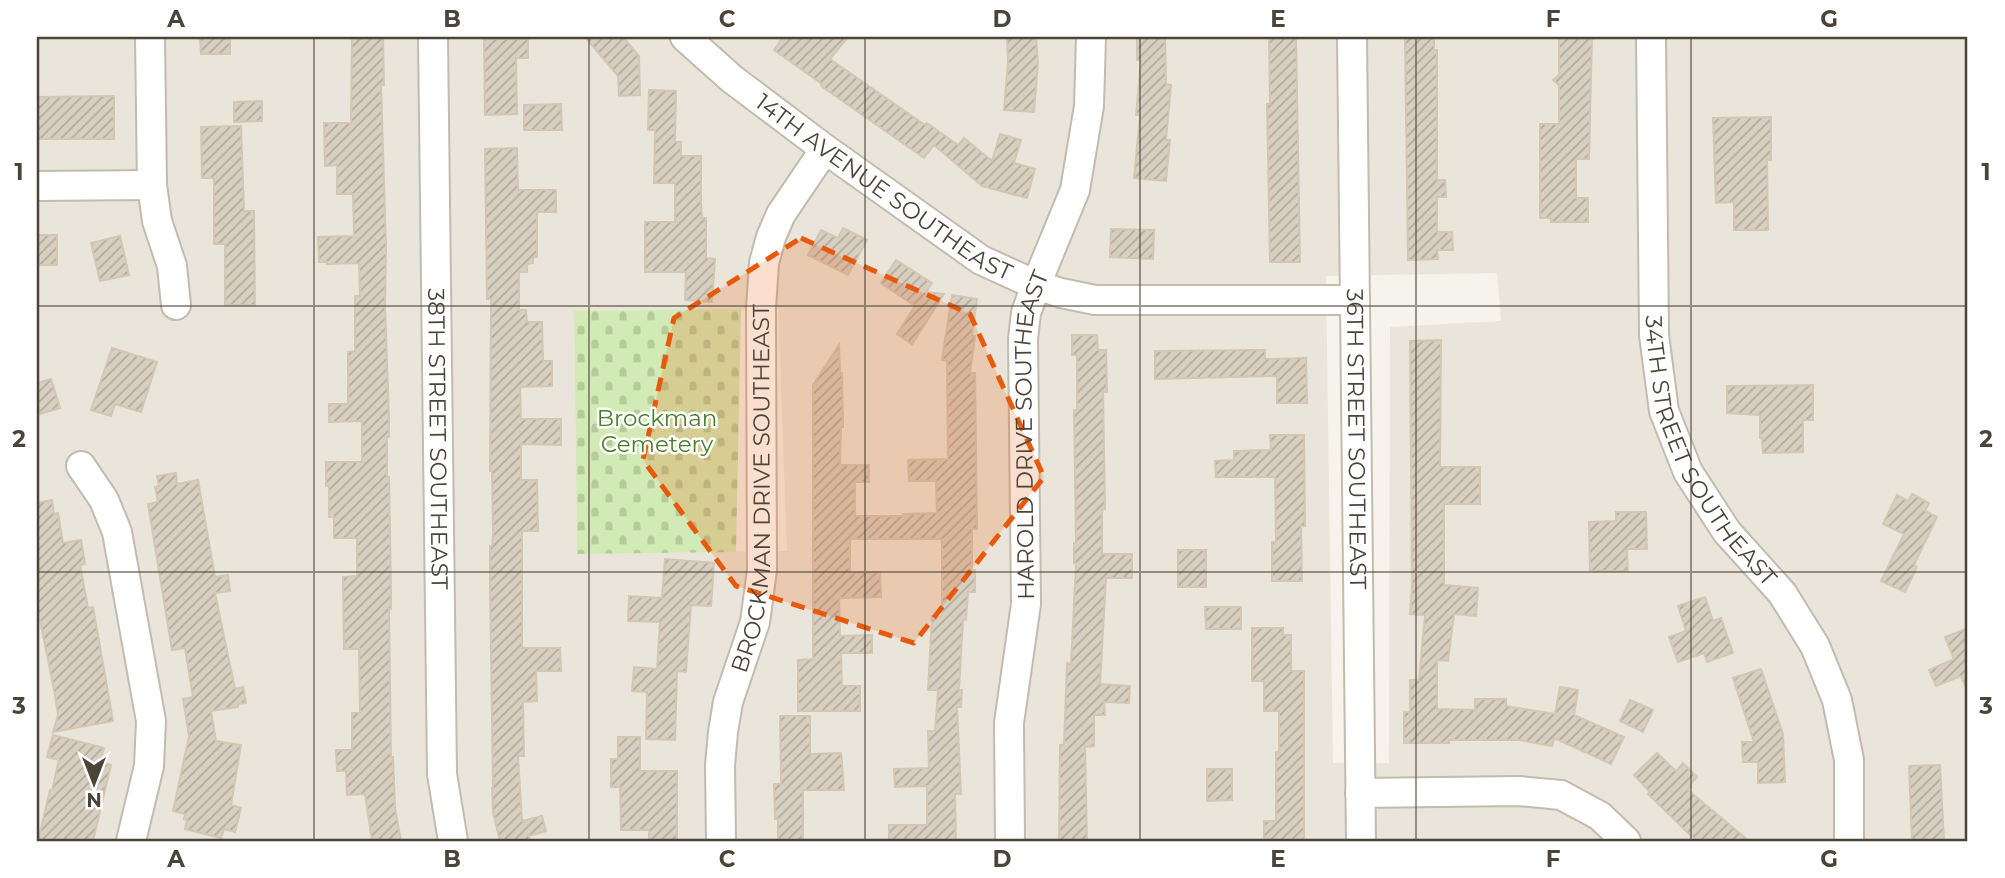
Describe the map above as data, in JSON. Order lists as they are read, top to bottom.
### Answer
{
  "streets": {
    "street": [
      "14TH AVENUE SOUTHEAST",
      "HAROLD DRIVE SOUTHEAST",
      "38TH STREET SOUTHEAST",
      "36TH STREET SOUTHEAST",
      "34TH STREET SOUTHEAST",
      "BROCKMAN DRIVE SOUTHEAST"
    ]
  },
  "crossings": [
    ["14TH AVENUE SOUTHEAST", "HAROLD DRIVE SOUTHEAST"],
    ["14TH AVENUE SOUTHEAST", "36TH STREET SOUTHEAST"],
    ["14TH AVENUE SOUTHEAST", "BROCKMAN DRIVE SOUTHEAST"]
  ],
  "parks": ["Brockman Cemetery"],
  "north": "bottom",
  "grid": {
    "columns": [
      "A",
      "B",
      "C",
      "D",
      "E",
      "F",
      "G"
    ],
    "rows": ["1", "2", "3"]
  }
}
